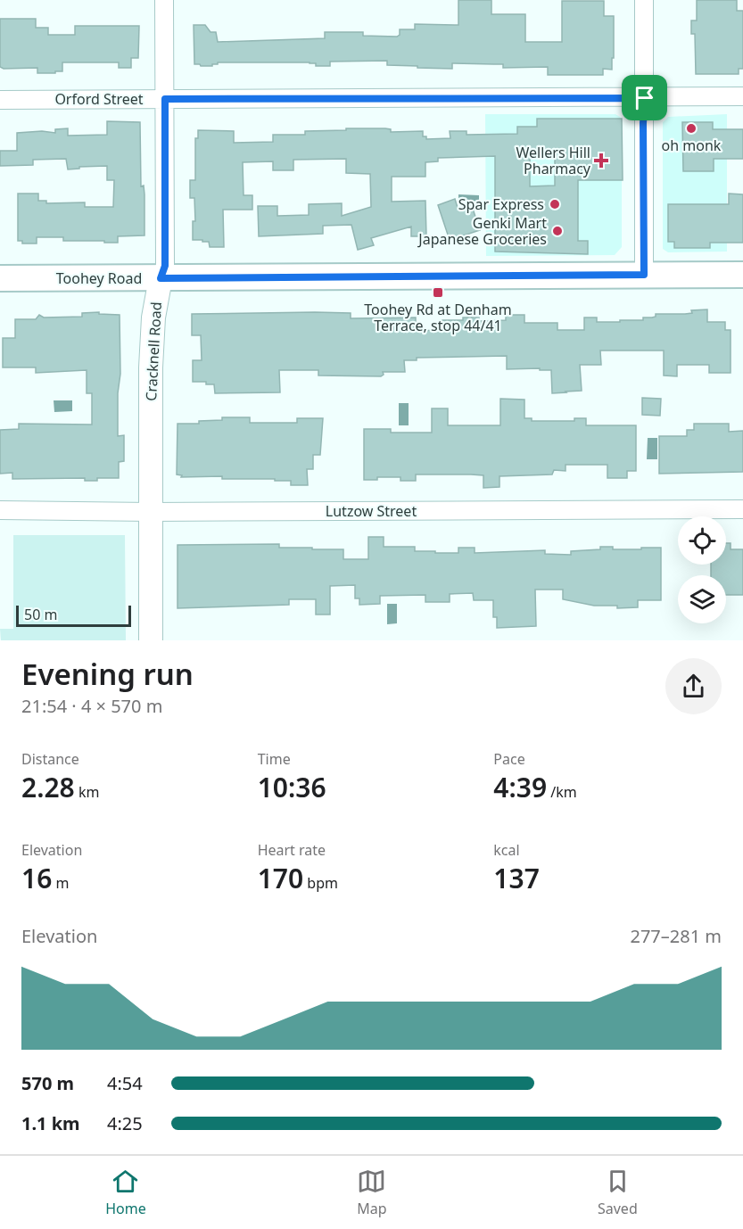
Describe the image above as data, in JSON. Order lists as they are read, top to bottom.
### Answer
{
  "streets": {
    "main road": ["Toohey Road"],
    "street": ["Orford Street", "Cracknell Road", "Lutzow Street"]
  },
  "crossings": [
    ["Orford Street", "Cracknell Road"],
    ["Toohey Road", "Cracknell Road"],
    ["Cracknell Road", "Lutzow Street"]
  ],
  "places": {
    "other": ["oh monk", "Spar Express", "Genki Mart Japanese Groceries"],
    "health": ["Wellers Hill Pharmacy"],
    "transit": ["Toohey Rd at Denham Terrace, stop 44/41"]
  },
  "scale_bar": "50 m",
  "page": {
    "scale": "50 m",
    "heading": ["Evening run", "21:54 · 4 × 570 m"],
    "stats": [
      ["Distance", "2.28 km"],
      ["Time", "10:36"],
      ["Pace", "4:39 /km"],
      ["Elevation", "16 m"],
      ["Heart rate", "170 bpm"],
      ["kcal", "137"]
    ],
    "chart": ["Elevation", "277–281 m"],
    "list": [
      {
        "name": "570 m",
        "note": "4:54"
      },
      {
        "name": "1.1 km",
        "note": "4:25"
      }
    ],
    "tabs": ["Home", "Map", "Saved"]
  }
}
